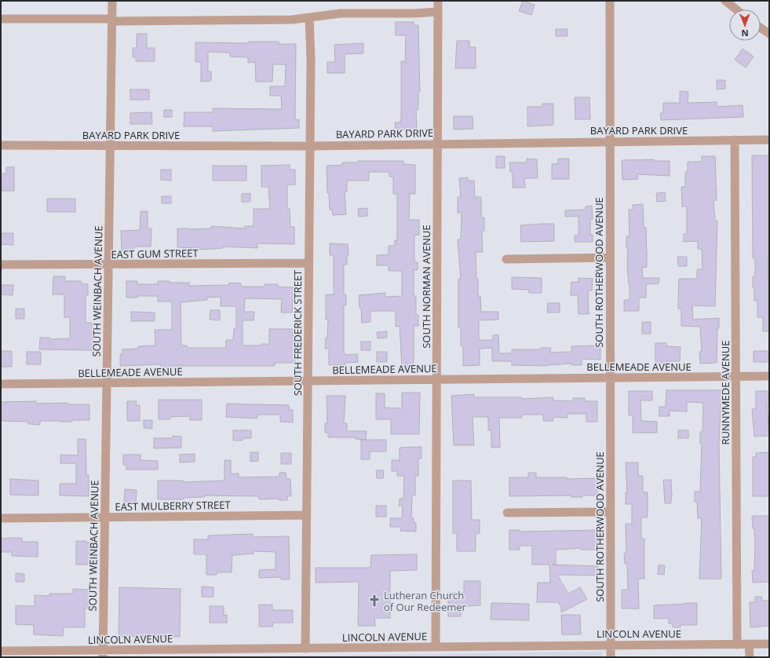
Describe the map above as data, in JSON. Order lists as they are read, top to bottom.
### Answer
{
  "streets": {
    "street": [
      "BAYARD PARK DRIVE",
      "EAST GUM STREET",
      "SOUTH ROTHERWOOD AVENUE",
      "SOUTH NORMAN AVENUE",
      "SOUTH WEINBACH AVENUE",
      "SOUTH FREDERICK STREET",
      "BELLEMEADE AVENUE",
      "RUNNYMEDE AVENUE",
      "EAST MULBERRY STREET",
      "LINCOLN AVENUE"
    ]
  },
  "crossings": [
    ["BAYARD PARK DRIVE", "SOUTH ROTHERWOOD AVENUE"],
    ["BAYARD PARK DRIVE", "SOUTH NORMAN AVENUE"],
    ["BAYARD PARK DRIVE", "SOUTH WEINBACH AVENUE"],
    ["BAYARD PARK DRIVE", "SOUTH FREDERICK STREET"],
    ["BAYARD PARK DRIVE", "RUNNYMEDE AVENUE"],
    ["EAST GUM STREET", "SOUTH WEINBACH AVENUE"],
    ["EAST GUM STREET", "SOUTH FREDERICK STREET"],
    ["SOUTH ROTHERWOOD AVENUE", "BELLEMEADE AVENUE"],
    ["SOUTH ROTHERWOOD AVENUE", "LINCOLN AVENUE"],
    ["SOUTH NORMAN AVENUE", "BELLEMEADE AVENUE"],
    ["SOUTH NORMAN AVENUE", "LINCOLN AVENUE"],
    ["SOUTH WEINBACH AVENUE", "BELLEMEADE AVENUE"],
    ["SOUTH WEINBACH AVENUE", "EAST MULBERRY STREET"],
    ["SOUTH WEINBACH AVENUE", "LINCOLN AVENUE"],
    ["SOUTH FREDERICK STREET", "BELLEMEADE AVENUE"],
    ["SOUTH FREDERICK STREET", "EAST MULBERRY STREET"],
    ["SOUTH FREDERICK STREET", "LINCOLN AVENUE"],
    ["BELLEMEADE AVENUE", "RUNNYMEDE AVENUE"],
    ["RUNNYMEDE AVENUE", "LINCOLN AVENUE"]
  ],
  "places": {
    "church": ["Lutheran Church of Our Redeemer"]
  },
  "north": "bottom"
}
